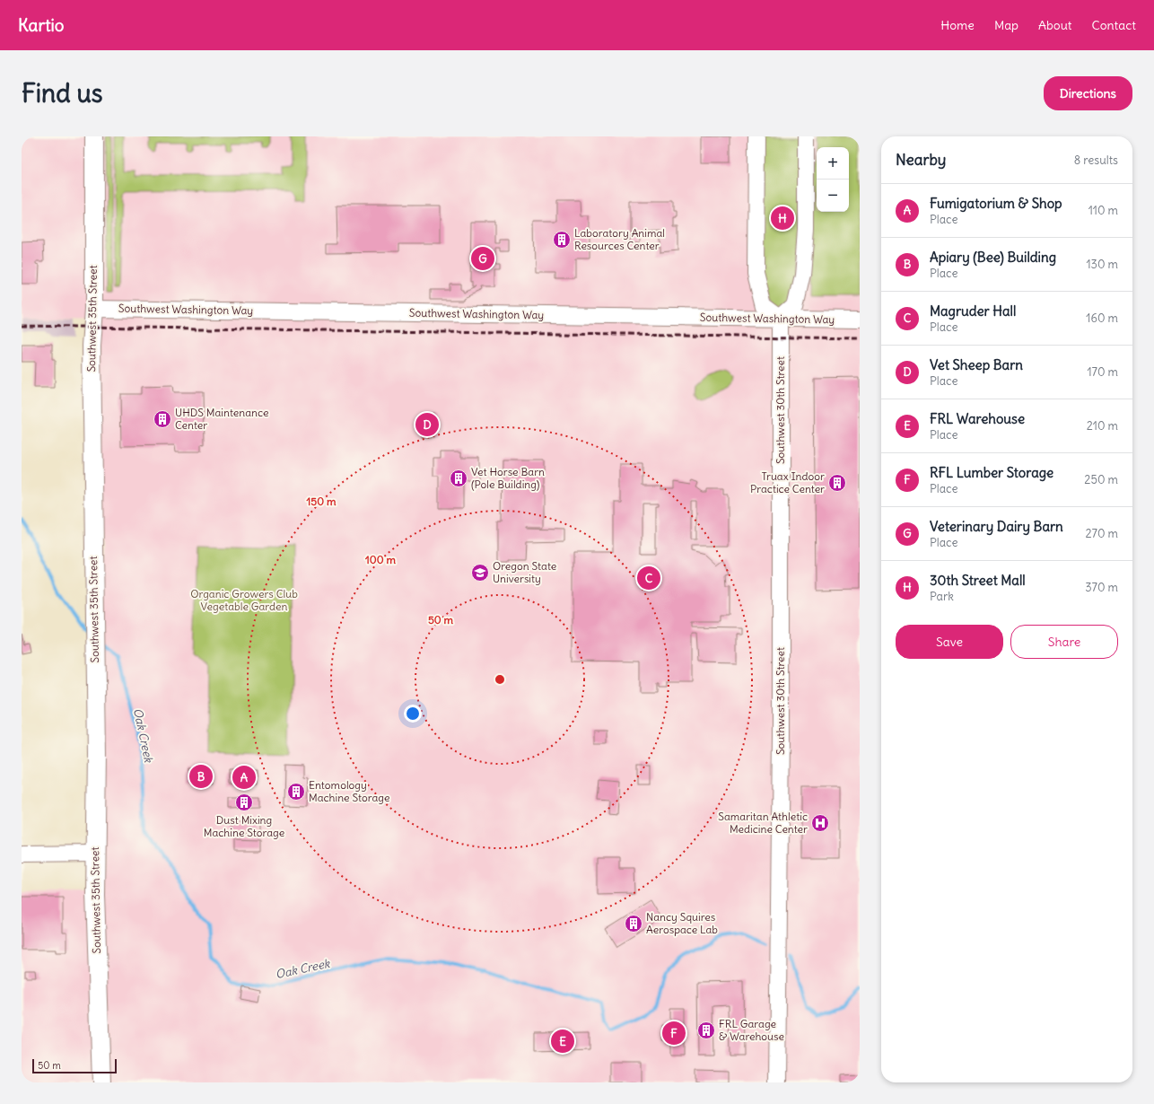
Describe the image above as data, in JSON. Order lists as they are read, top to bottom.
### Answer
{
  "streets": {
    "main road": ["Southwest 35th Street"],
    "street": ["Southwest Washington Way", "Southwest 30th Street"]
  },
  "crossings": [
    ["Southwest Washington Way", "Southwest 35th Street"],
    ["Southwest Washington Way", "Southwest 30th Street"]
  ],
  "water": ["Oak Creek"],
  "parks": ["Organic Growers Club Vegetable Garden"],
  "places": {
    "building": [
      "Laboratory Animal Resources Center",
      "UHDS Maintenance Center",
      "Vet Horse Barn (Pole Building)",
      "Truax Indoor Practice Center",
      "Entomology Machine Storage",
      "Dust Mixing Machine Storage",
      "Nancy Squires Aerospace Lab",
      "FRL Garage & Warehouse"
    ],
    "school or university": ["Oregon State University"],
    "hospital": ["Samaritan Athletic Medicine Center"]
  },
  "scale_bar": "50 m",
  "page": {
    "header": "Kartio",
    "nav": [
      "Home",
      "Map",
      "About",
      "Contact"
    ],
    "buttons": [
      "Directions",
      ["Save", "Share"]
    ],
    "title": "Find us",
    "heading": ["Nearby", "8 results"],
    "map_buttons": ["+", "−"],
    "list": [
      {
        "mark": "A",
        "name": "Fumigatorium & Shop",
        "note": "Place",
        "value": "110 m"
      },
      {
        "mark": "B",
        "name": "Apiary (Bee) Building",
        "note": "Place",
        "value": "130 m"
      },
      {
        "mark": "C",
        "name": "Magruder Hall",
        "note": "Place",
        "value": "160 m"
      },
      {
        "mark": "D",
        "name": "Vet Sheep Barn",
        "note": "Place",
        "value": "170 m"
      },
      {
        "mark": "E",
        "name": "FRL Warehouse",
        "note": "Place",
        "value": "210 m"
      },
      {
        "mark": "F",
        "name": "RFL Lumber Storage",
        "note": "Place",
        "value": "250 m"
      },
      {
        "mark": "G",
        "name": "Veterinary Dairy Barn",
        "note": "Place",
        "value": "270 m"
      },
      {
        "mark": "H",
        "name": "30th Street Mall",
        "note": "Park",
        "value": "370 m"
      }
    ],
    "pins": [
      "H",
      "G",
      "D",
      "C",
      "B",
      "A",
      "F",
      "E"
    ],
    "scale": "50 m"
  },
  "rings": ["150 m", "100 m", "50 m"]
}
